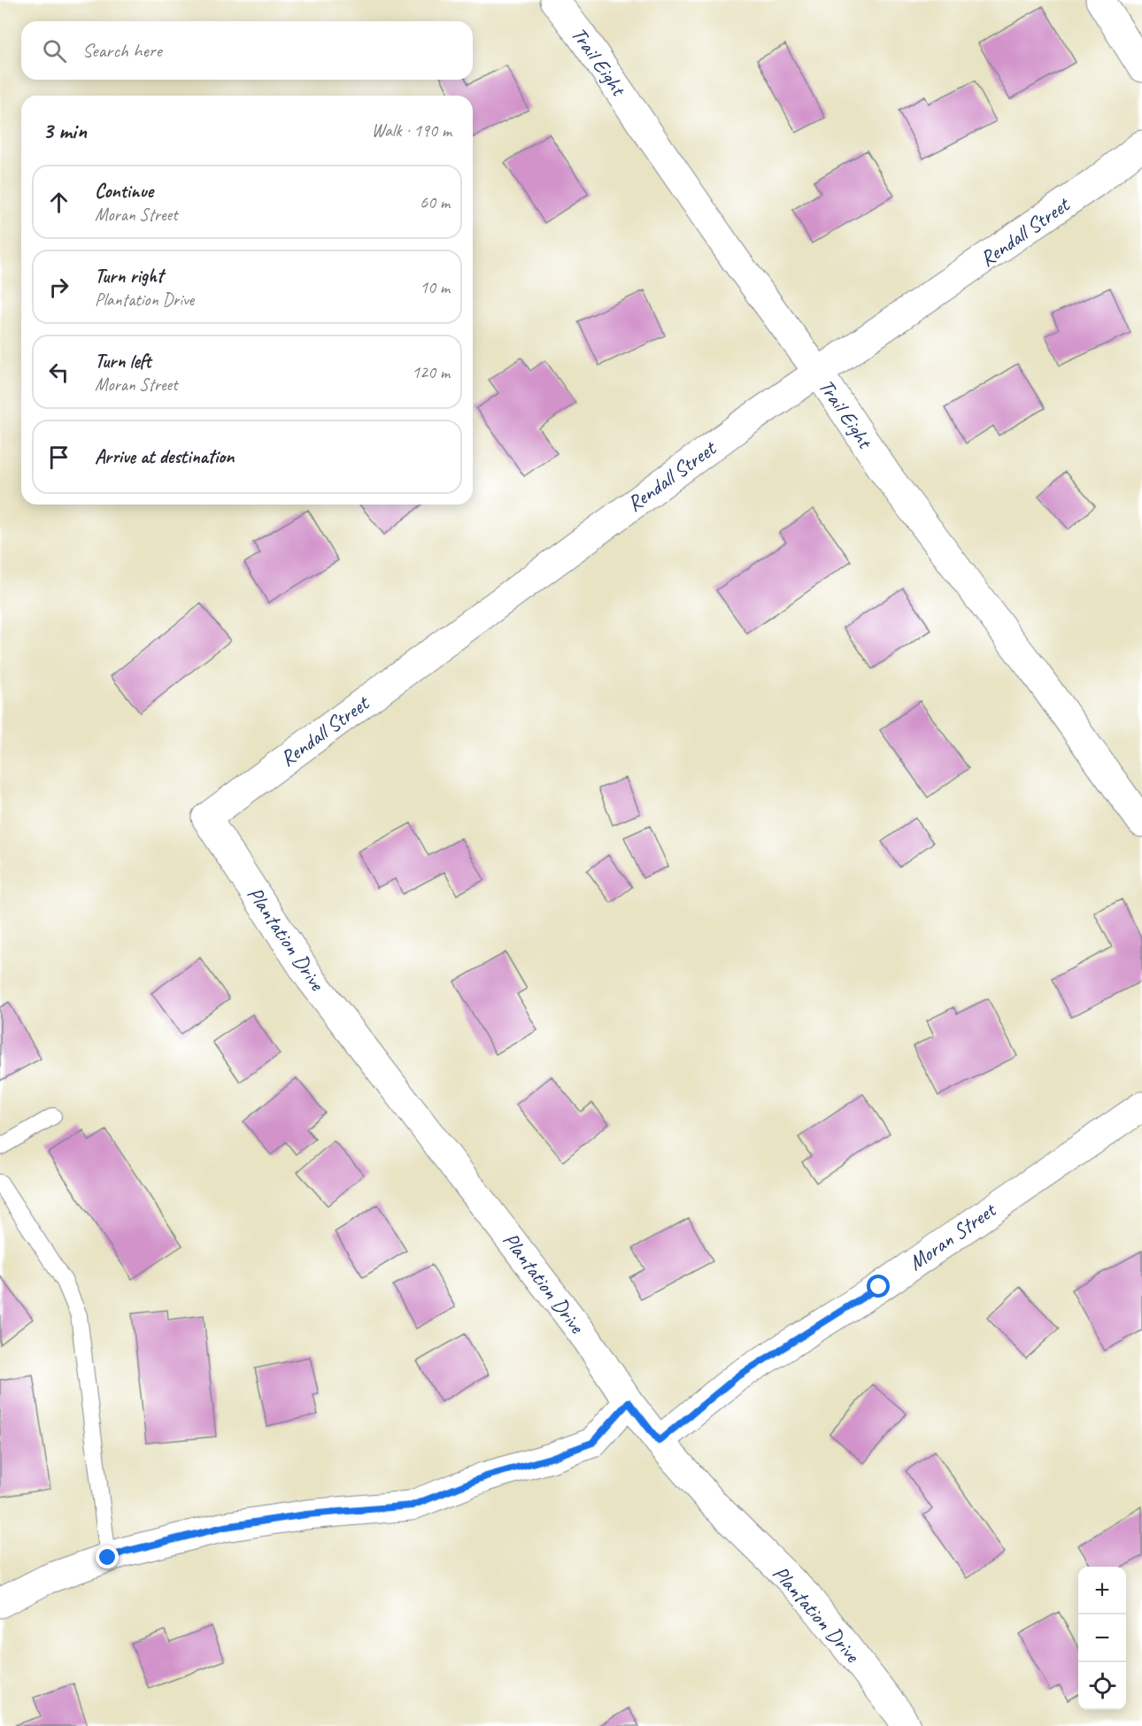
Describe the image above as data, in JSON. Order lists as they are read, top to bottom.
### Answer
{
  "streets": {
    "street": [
      "Trail Eight",
      "Rendall Street",
      "Plantation Drive",
      "Moran Street"
    ]
  },
  "crossings": [
    ["Trail Eight", "Rendall Street"],
    ["Rendall Street", "Plantation Drive"],
    ["Plantation Drive", "Moran Street"]
  ],
  "page": {
    "search": "Search here",
    "heading": ["3 min", "Walk · 190 m"],
    "list": [
      ["Continue", "Moran Street", "60 m"],
      ["Turn right", "Plantation Drive", "10 m"],
      ["Turn left", "Moran Street", "120 m"],
      "Arrive at destination"
    ],
    "map_buttons": ["+", "−"]
  }
}
